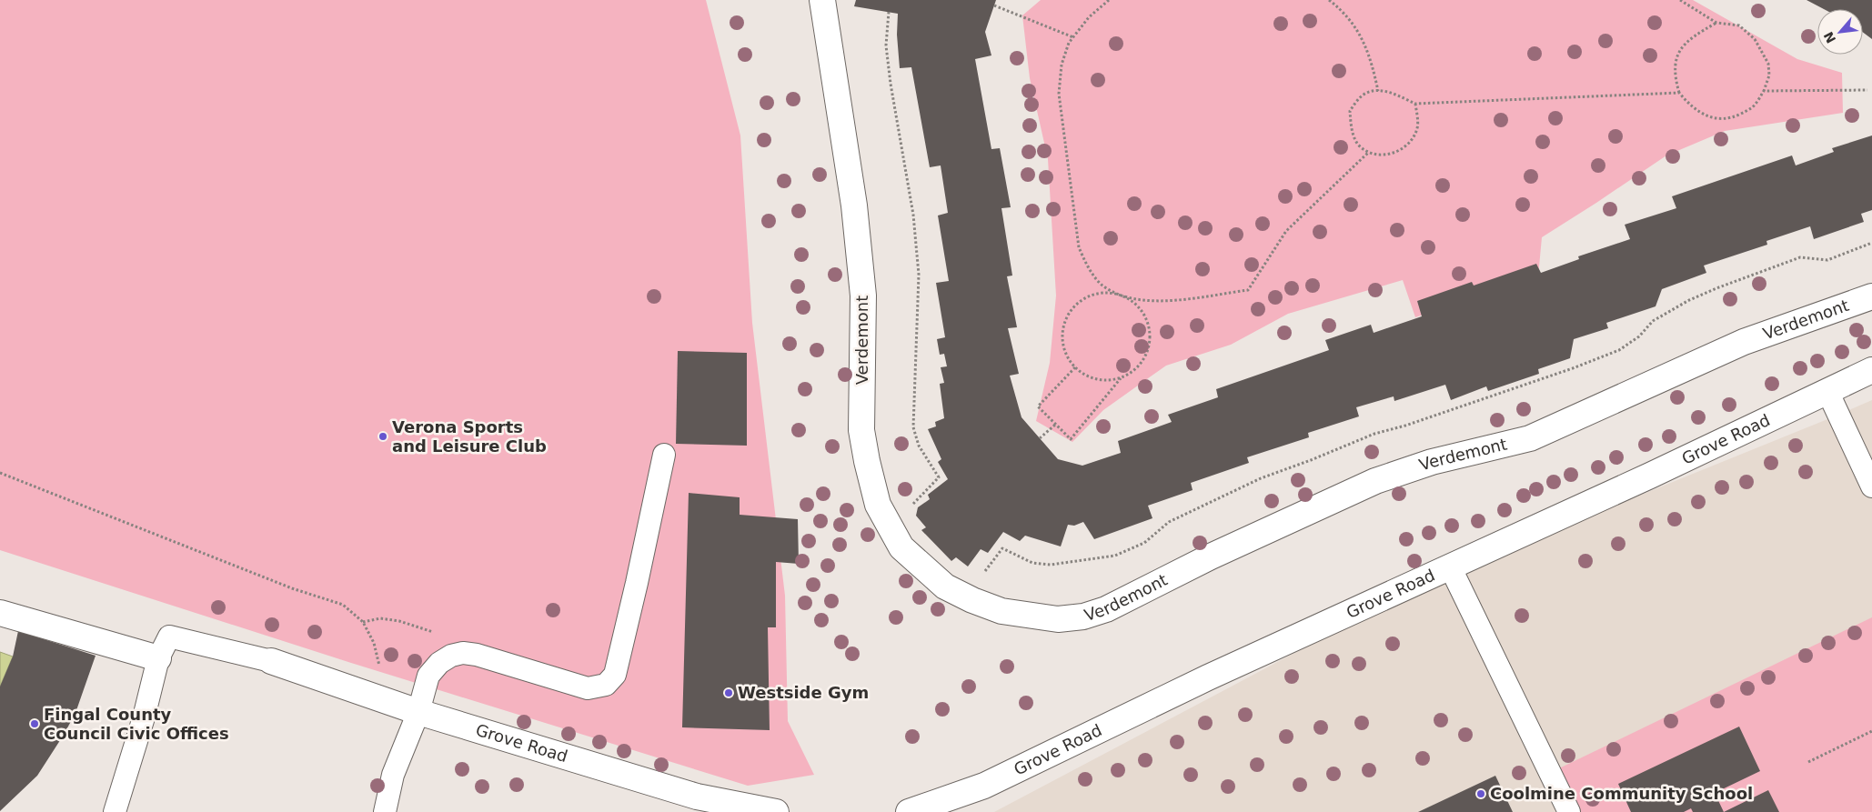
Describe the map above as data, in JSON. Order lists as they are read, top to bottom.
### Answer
{
  "streets": {
    "street": ["Verdemont", "Grove Road"]
  },
  "places": [
    "Verona Sports and Leisure Club",
    "Westside Gym",
    "Fingal County Council Civic Offices",
    "Coolmine Community School"
  ],
  "north": "bottom left"
}
